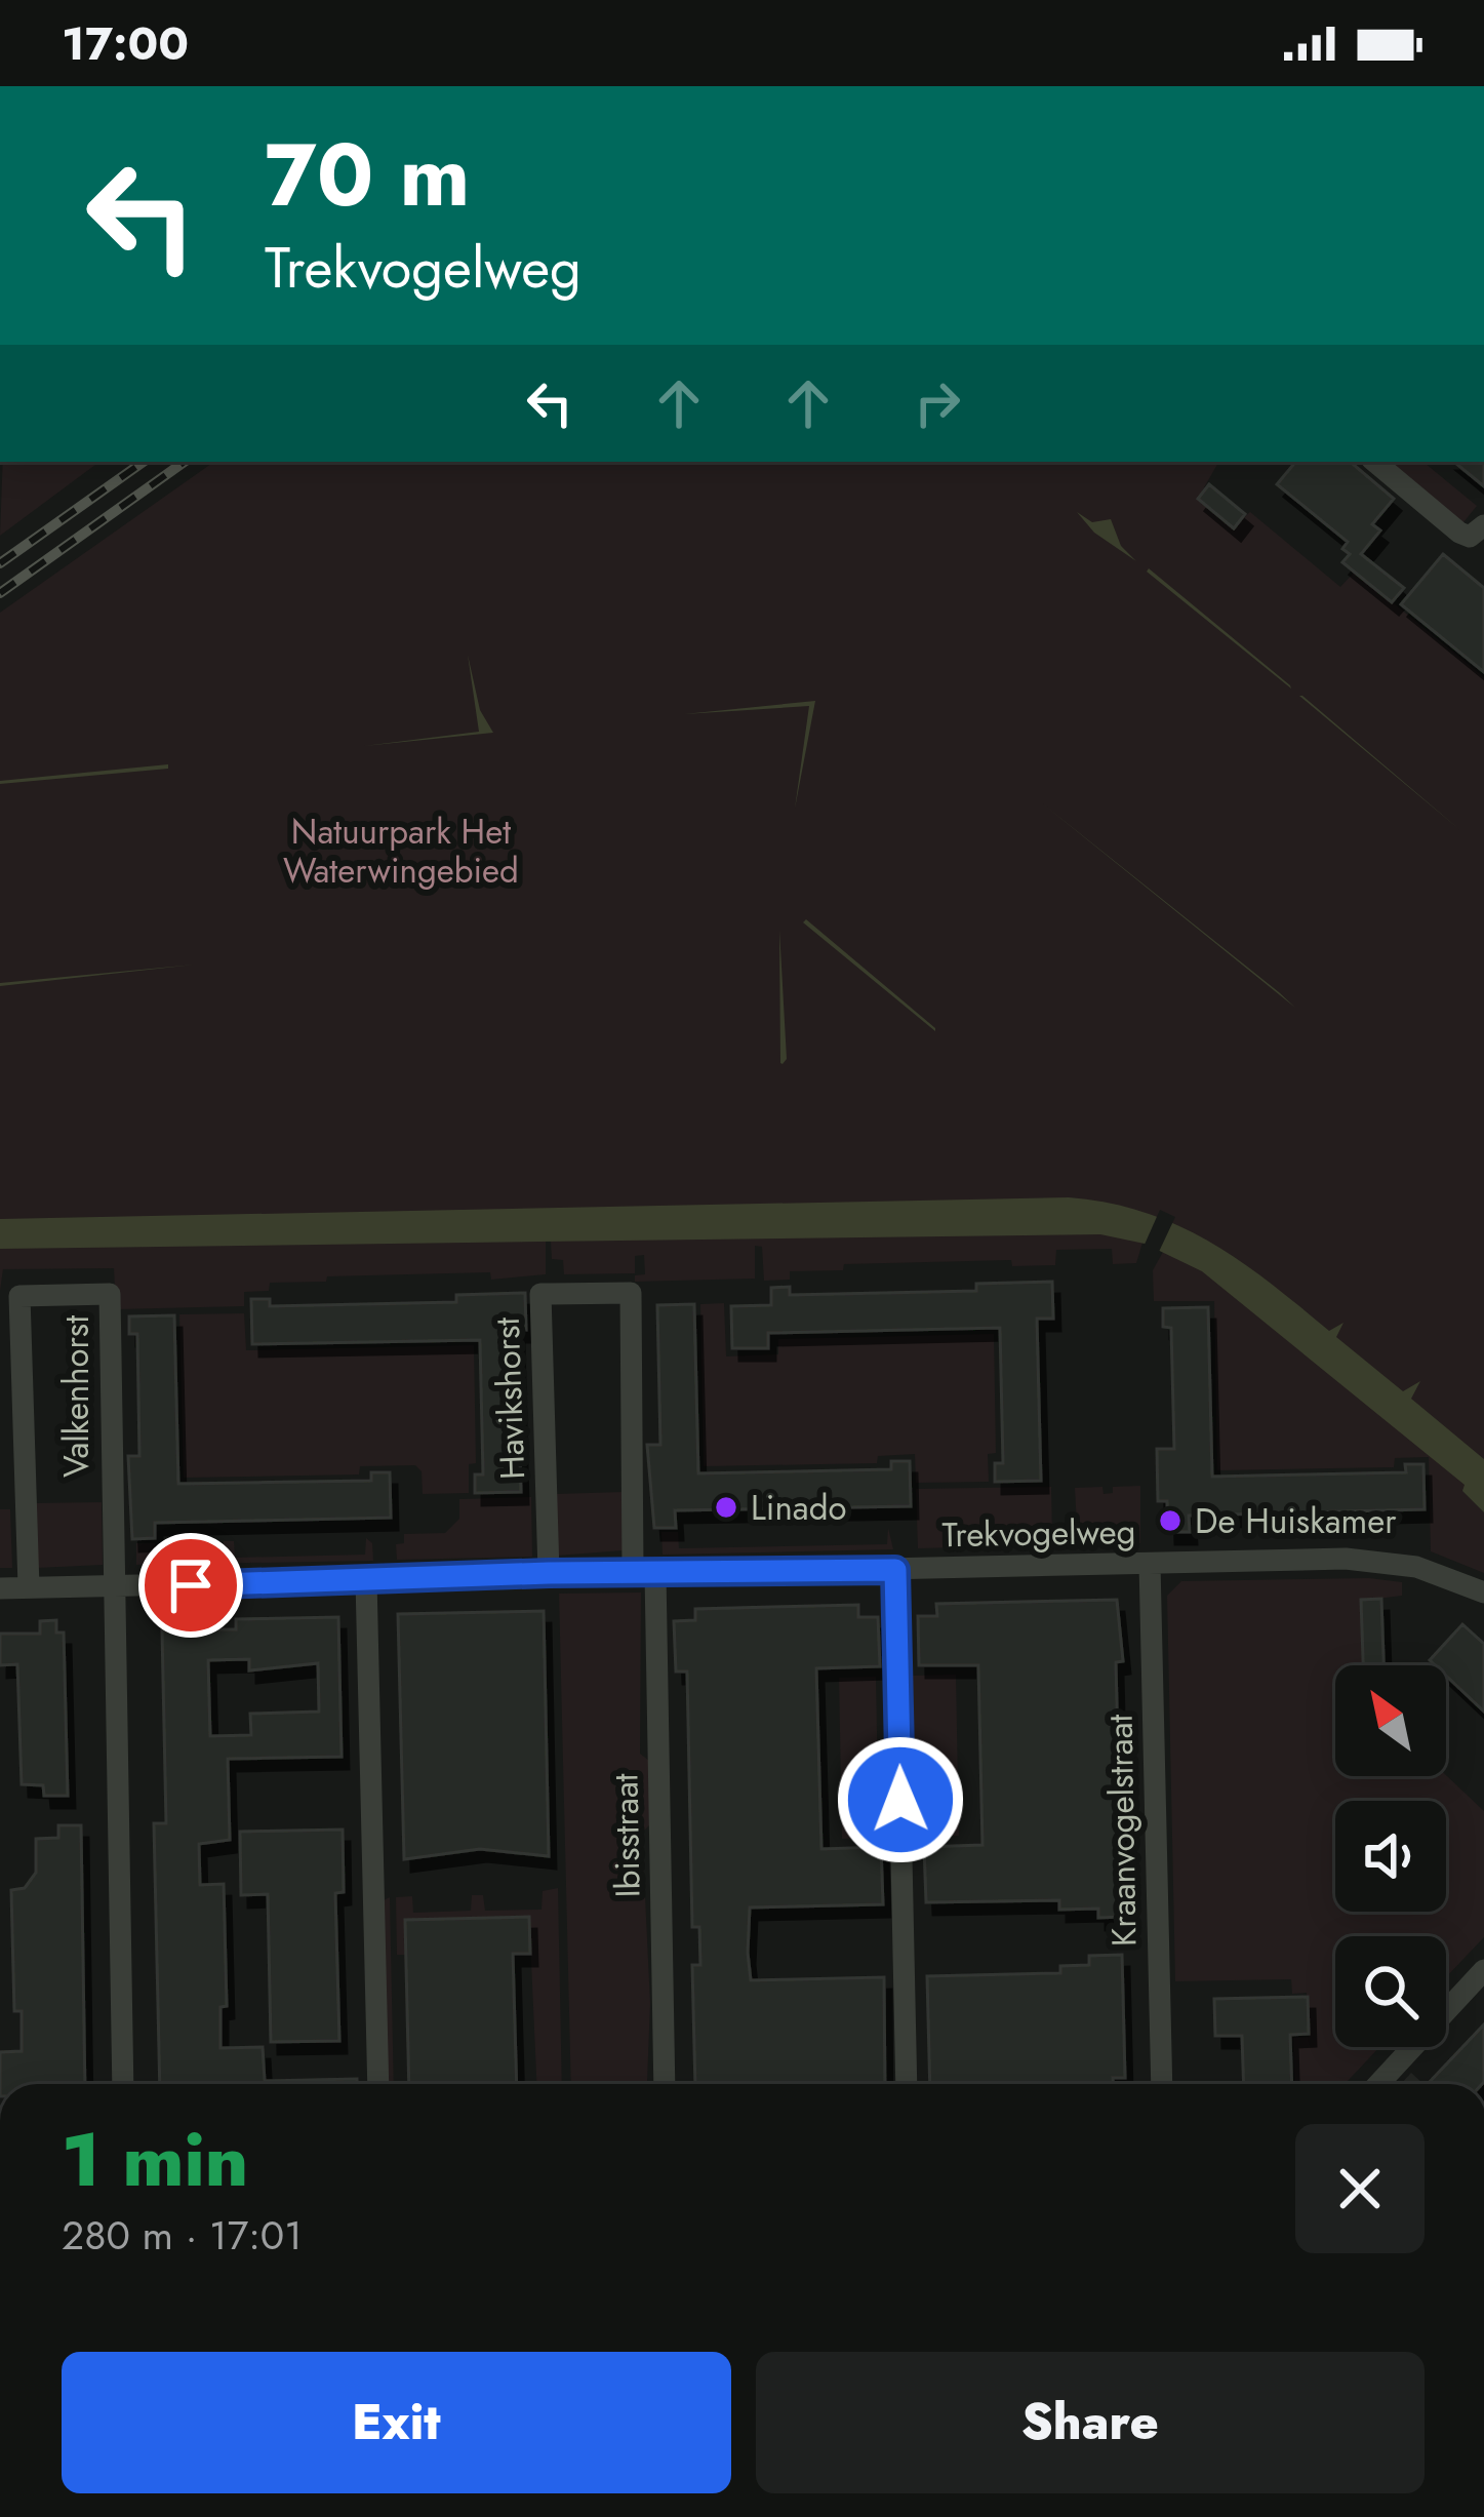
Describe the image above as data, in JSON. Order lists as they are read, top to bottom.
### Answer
{
  "streets": {
    "street": [
      "Valkenhorst",
      "Havikshorst",
      "Trekvogelweg",
      "Kraanvogelstraat",
      "Ibisstraat"
    ]
  },
  "crossings": [
    ["Valkenhorst", "Trekvogelweg"],
    ["Havikshorst", "Trekvogelweg"],
    ["Havikshorst", "Ibisstraat"],
    ["Trekvogelweg", "Kraanvogelstraat"],
    ["Trekvogelweg", "Ibisstraat"]
  ],
  "parks": ["Natuurpark Het Waterwingebied"],
  "places": ["Linado", "De Huiskamer"],
  "north": "top left",
  "page": {
    "status": "17:00",
    "turn": ["70 m", "Trekvogelweg"],
    "heading": ["1 min", "280 m · 17:01"],
    "buttons": ["Exit", "Share"]
  }
}
